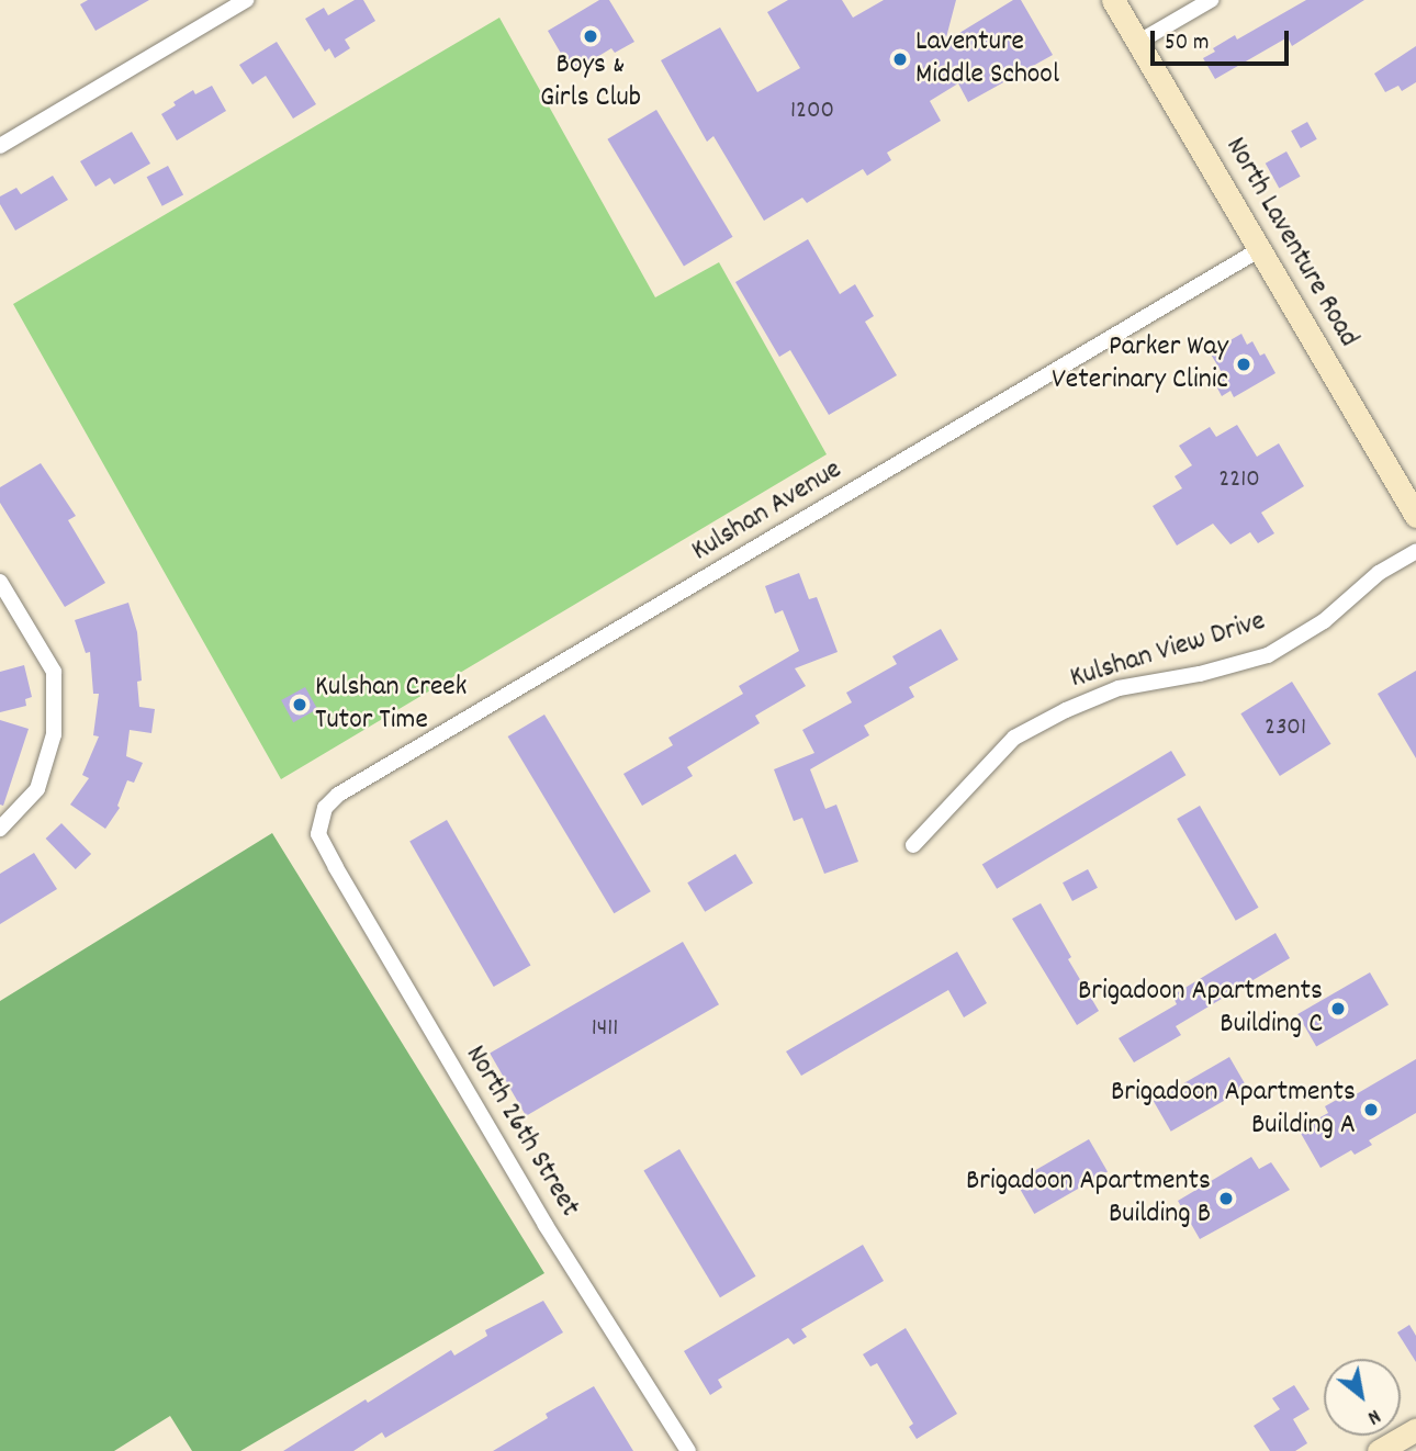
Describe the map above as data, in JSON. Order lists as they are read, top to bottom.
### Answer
{
  "streets": {
    "street": [
      "North Laventure Road",
      "Kulshan Avenue",
      "Kulshan View Drive",
      "North 26th Street"
    ]
  },
  "crossings": [
    ["North Laventure Road", "Kulshan Avenue"],
    ["Kulshan Avenue", "North 26th Street"]
  ],
  "places": [
    "Boys & Girls Club",
    "Laventure Middle School",
    "Parker Way Veterinary Clinic",
    "Kulshan Creek Tutor Time",
    "Brigadoon Apartments Building C",
    "Brigadoon Apartments Building A",
    "Brigadoon Apartments Building B"
  ],
  "house_numbers": [
    "1200",
    "2210",
    "2301",
    "1411"
  ],
  "scale_bar": "50 m",
  "north": "bottom right"
}
